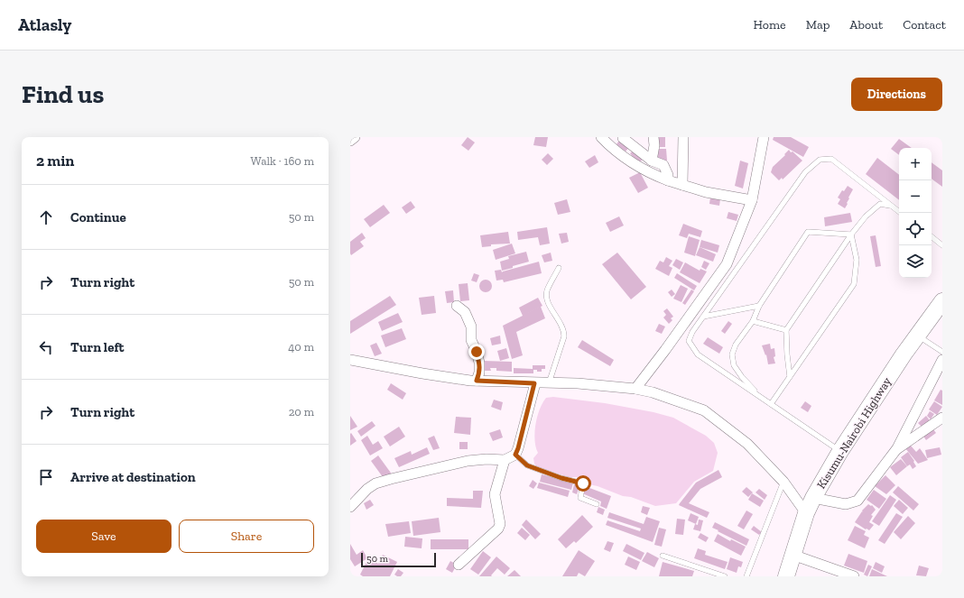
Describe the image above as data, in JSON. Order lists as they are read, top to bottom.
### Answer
{
  "streets": {
    "highway": ["Kisumu-Nairobi Highway"]
  },
  "scale_bar": "50 m",
  "page": {
    "header": "Atlasly",
    "nav": [
      "Home",
      "Map",
      "About",
      "Contact"
    ],
    "buttons": [
      "Directions",
      ["Save", "Share"]
    ],
    "title": "Find us",
    "heading": ["2 min", "Walk · 160 m"],
    "map_buttons": ["+", "−"],
    "list": [
      ["Continue", "50 m"],
      ["Turn right", "50 m"],
      ["Turn left", "40 m"],
      ["Turn right", "20 m"],
      "Arrive at destination"
    ],
    "scale": "50 m"
  }
}
